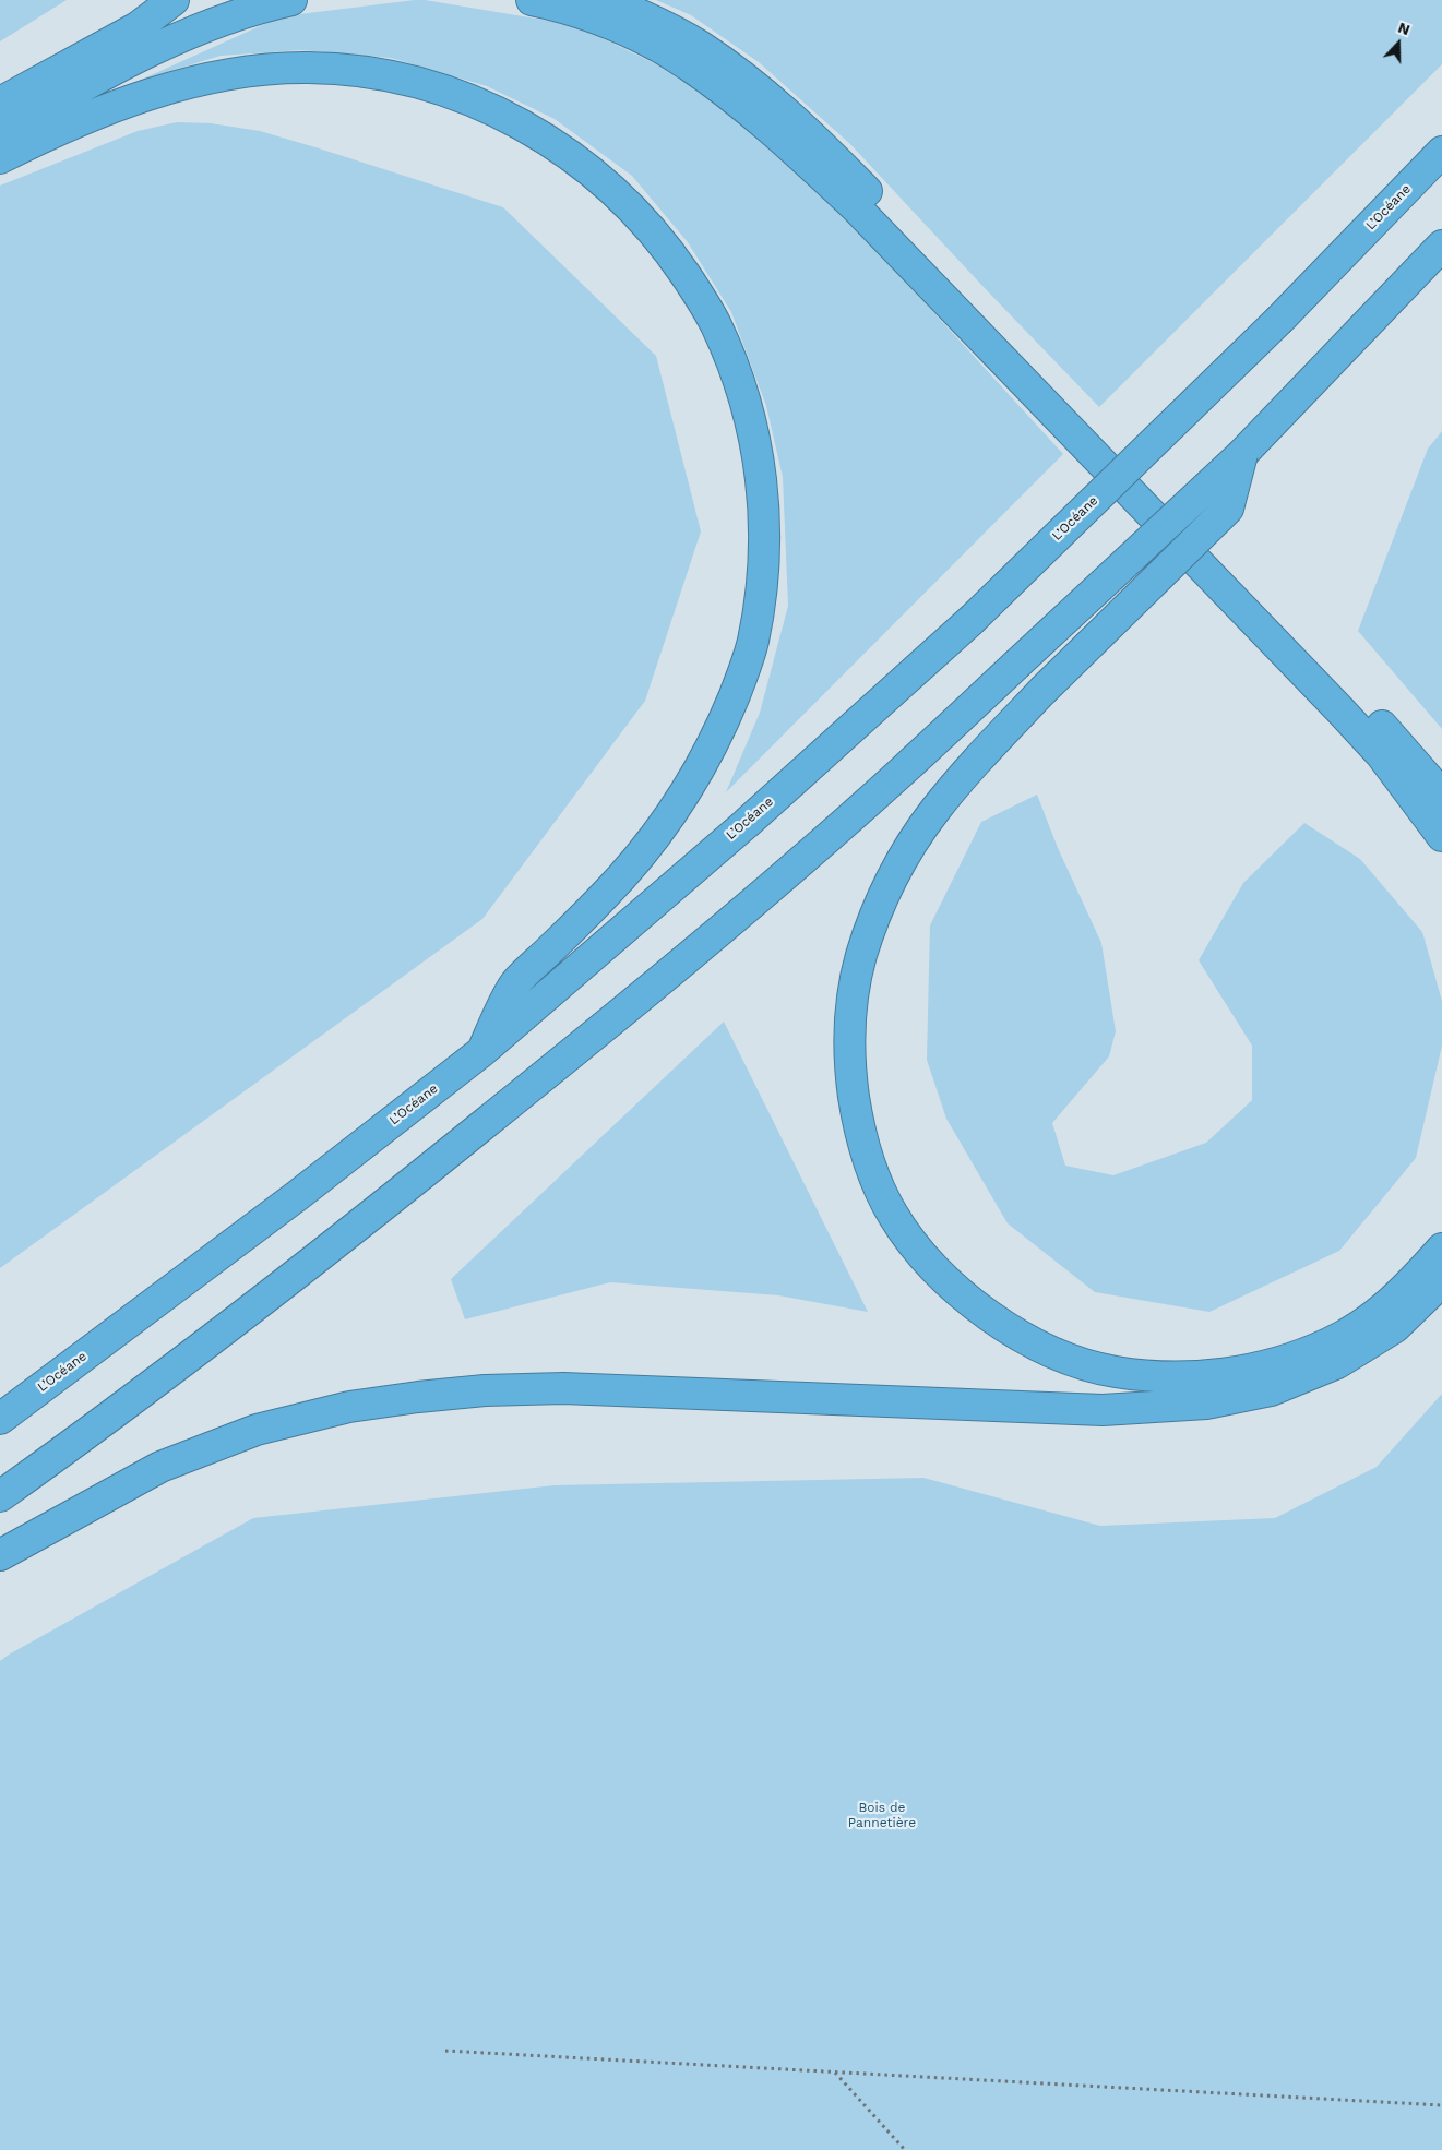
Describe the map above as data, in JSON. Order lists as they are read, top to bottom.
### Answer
{
  "streets": {
    "highway": ["L’Océane"]
  },
  "parks": ["Bois de Pannetière"],
  "north": "top"
}
